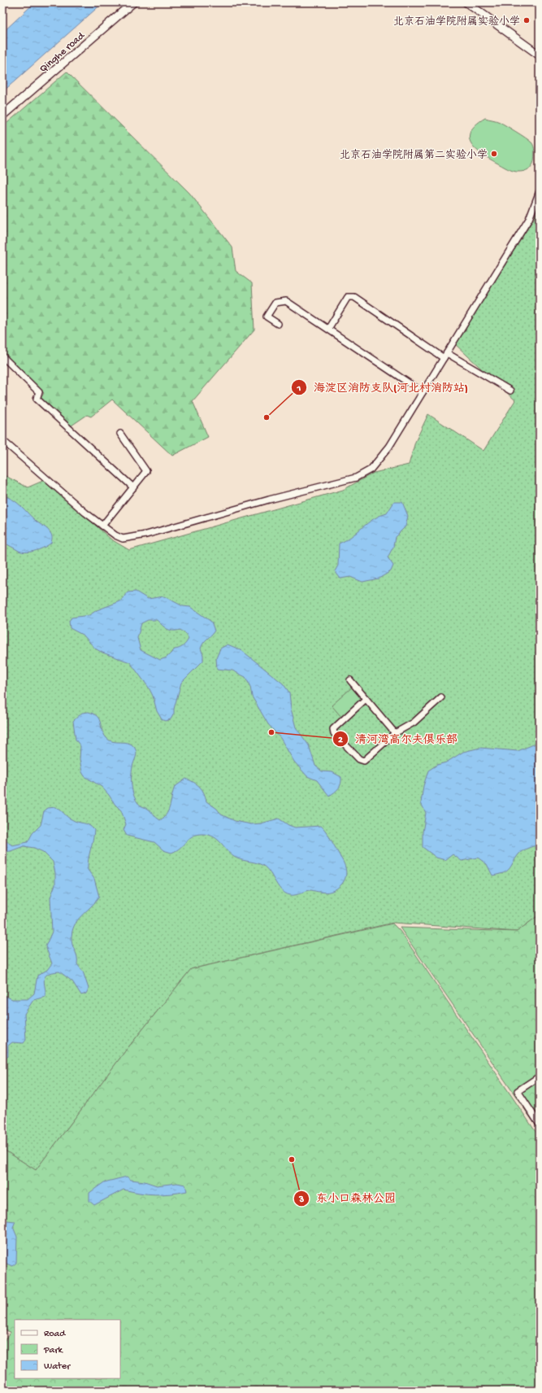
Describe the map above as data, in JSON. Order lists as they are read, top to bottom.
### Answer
{
  "streets": {
    "street": ["Qinghe road"]
  },
  "places": [
    "北京石油学院附属实验小学",
    "北京石油学院附属第二实验小学",
    "海淀区消防支队(河北村消防站)",
    "清河湾高尔夫俱乐部",
    "东小口森林公园"
  ],
  "legend": ["Road", "Park", "Water"]
}
